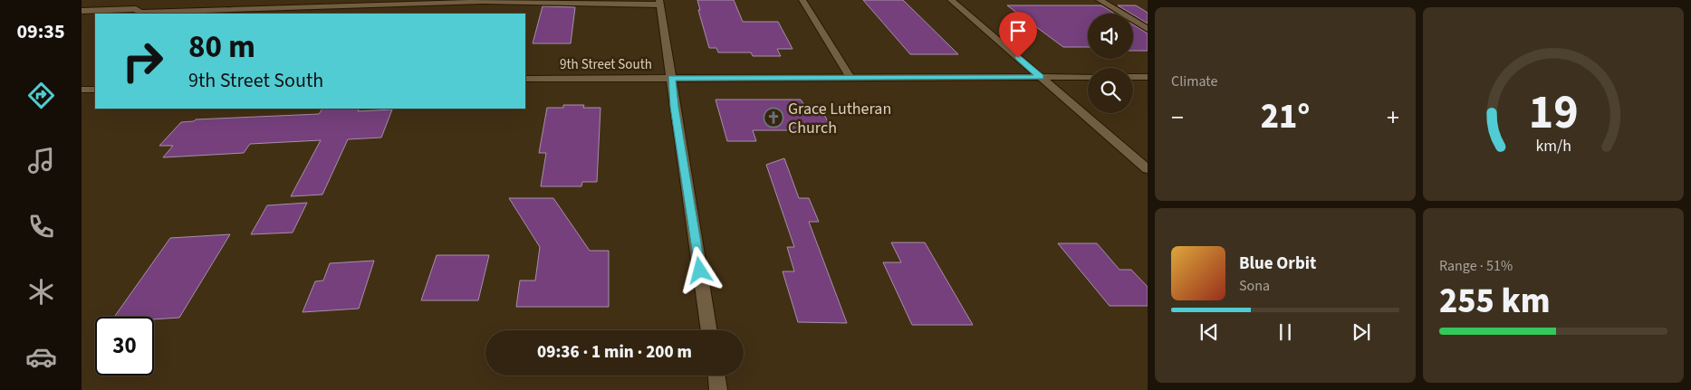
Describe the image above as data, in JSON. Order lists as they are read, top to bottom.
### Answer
{
  "streets": {
    "street": ["9th Street South"]
  },
  "places": {
    "church": ["Grace Lutheran Church"]
  },
  "page": {
    "tabs": "09:35",
    "tile": [
      "Climate",
      ["Range · 51%", "255 km"]
    ],
    "turn": ["80 m", "9th Street South"],
    "heat": ["−", "21°", "+"],
    "song": ["Blue Orbit", "Sona"],
    "limit": "30",
    "trip": "09:36 · 1 min · 200 m",
    "gauge": ["19", "km/h"]
  }
}
